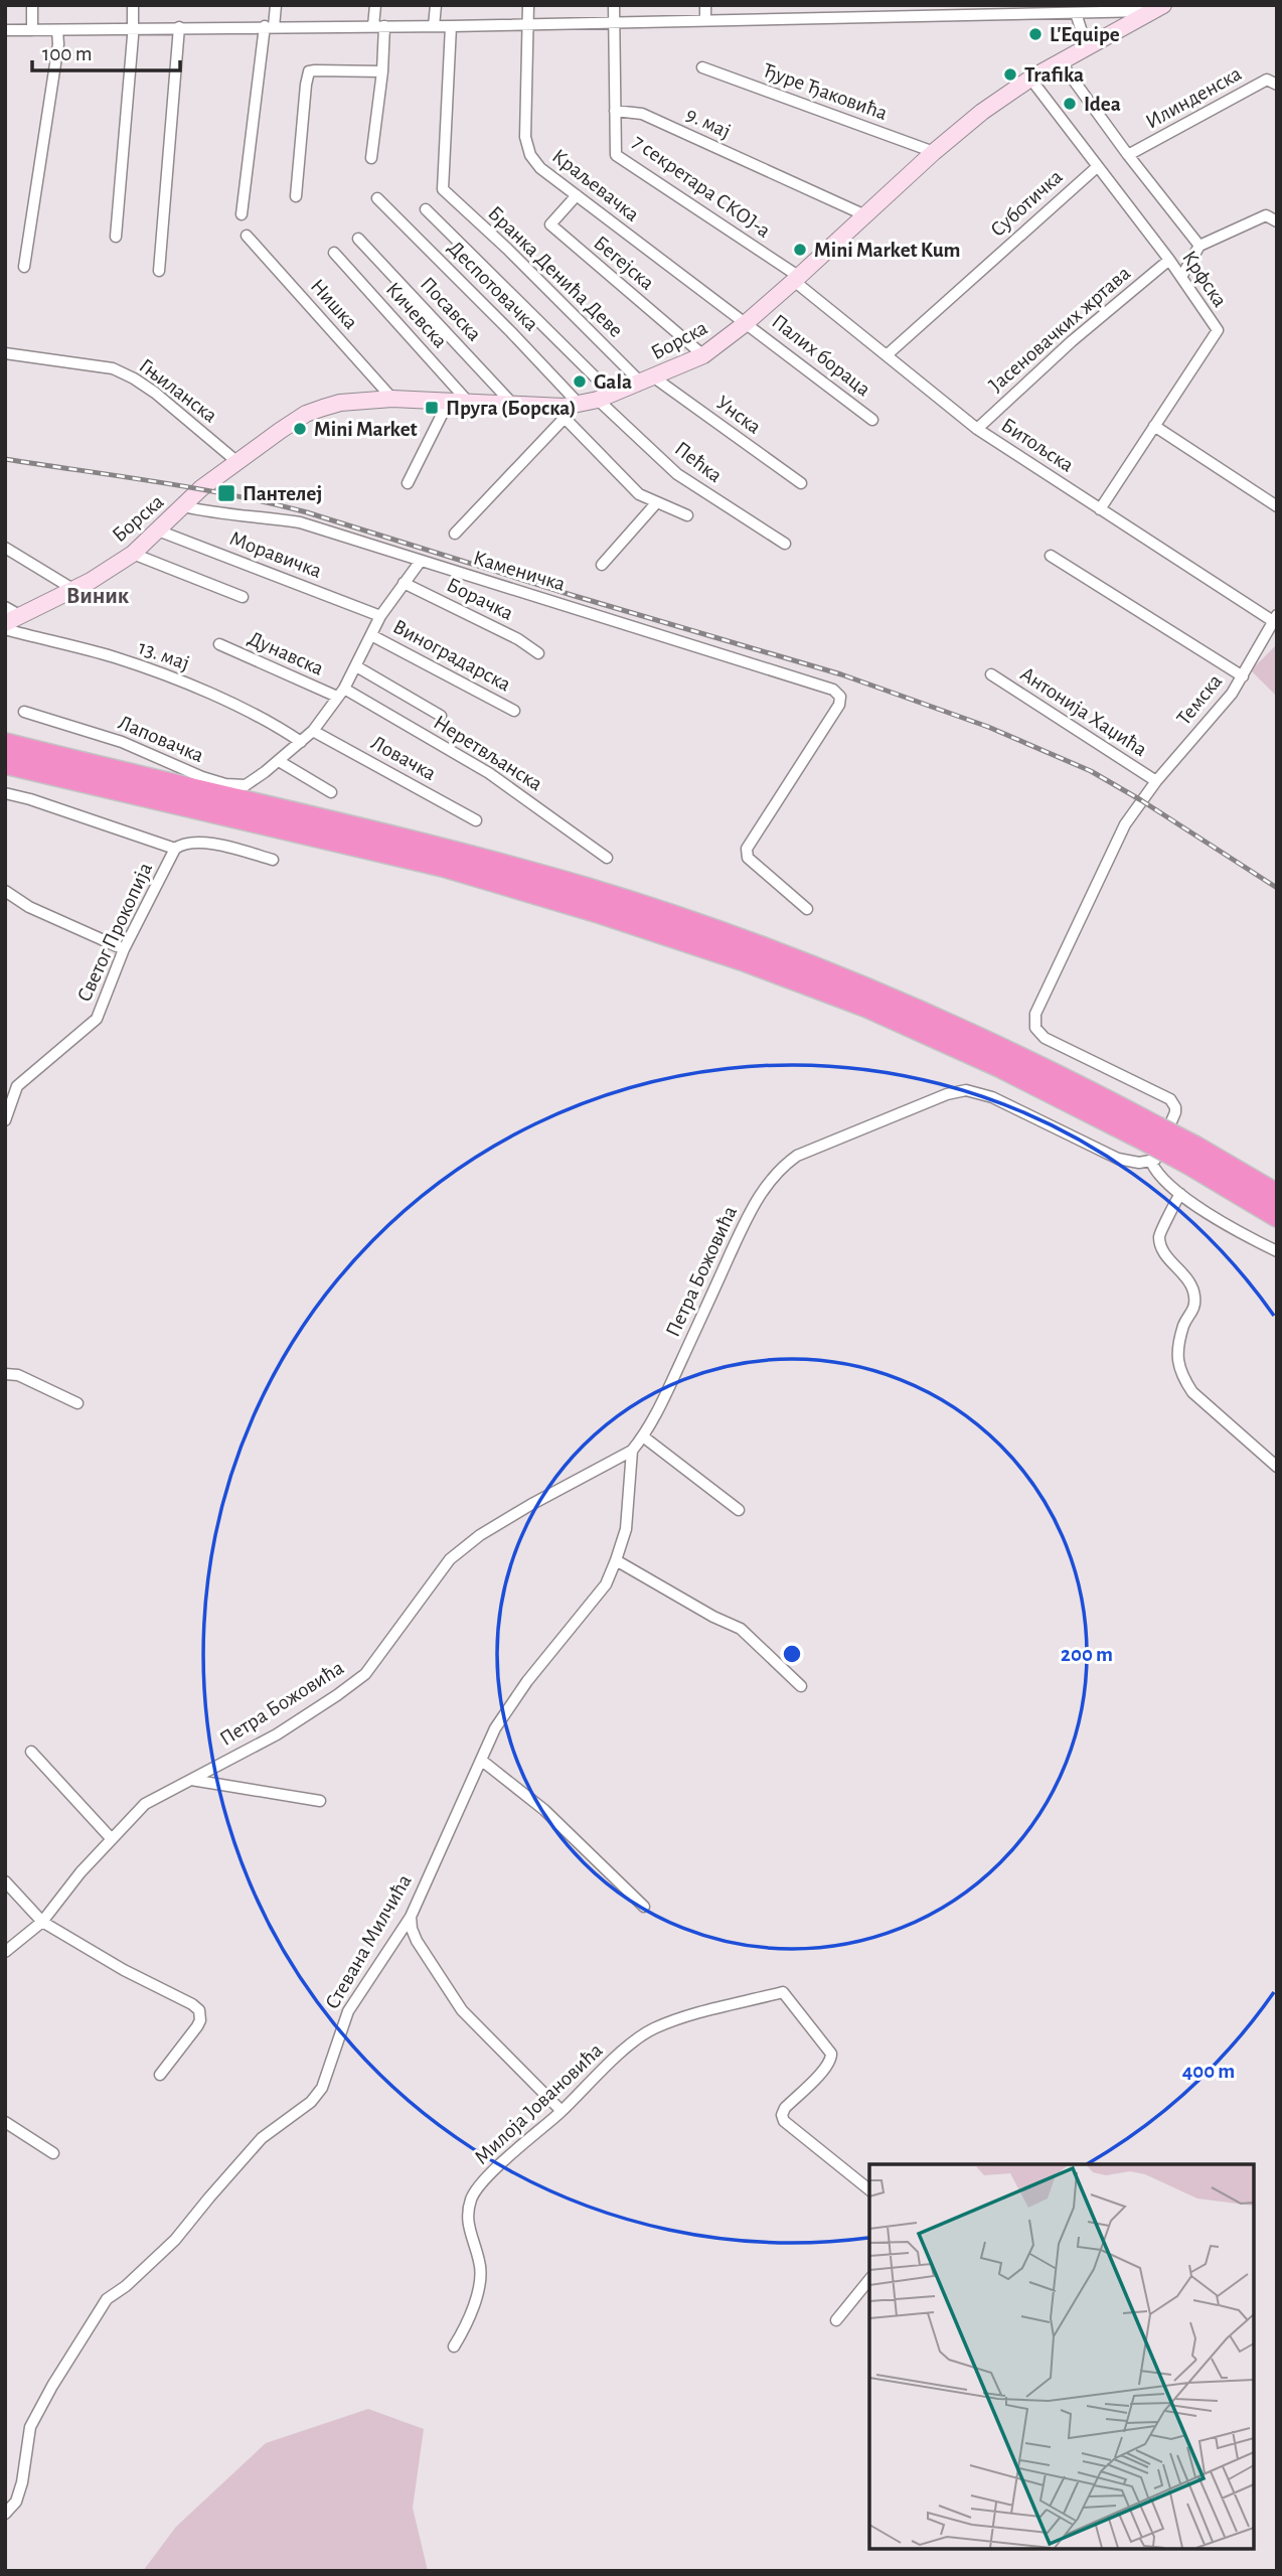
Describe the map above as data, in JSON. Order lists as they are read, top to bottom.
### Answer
{
  "streets": {
    "street": [
      "Ђуре Ђаковића",
      "Илинденска",
      "9. мај",
      "Краљевачка",
      "7 секретара СКОЈ-а",
      "Суботичка",
      "Бегејска",
      "Бранка Денића Деве",
      "Крфска",
      "Деспотовачка",
      "Нишка",
      "Посавска",
      "Кичевска",
      "Јасеновачких жртава",
      "Борска",
      "Палих бораца",
      "Гњиланска",
      "Унска",
      "Битољска",
      "Пећка",
      "Моравичка",
      "Каменичка",
      "Борачка",
      "Дунавска",
      "13. мај",
      "Виноградарска",
      "Темска",
      "Антонија Хаџића",
      "Лаповачка",
      "Неретвљанска",
      "Ловачка",
      "Светог Прокопија",
      "Петра Божовића",
      "Стевана Милчића",
      "Милоја Јовановића"
    ]
  },
  "crossings": [
    ["Ђуре Ђаковића", "Борска"],
    ["Илинденска", "Крфска"],
    ["9. мај", "7 секретара СКОЈ-а"],
    ["9. мај", "Борска"],
    ["Краљевачка", "Бегејска"],
    ["Краљевачка", "Борска"],
    ["Краљевачка", "Палих бораца"],
    ["7 секретара СКОЈ-а", "Борска"],
    ["7 секретара СКОЈ-а", "Битољска"],
    ["Суботичка", "Крфска"],
    ["Суботичка", "Битољска"],
    ["Бегејска", "Борска"],
    ["Бранка Денића Деве", "Борска"],
    ["Бранка Денића Деве", "Унска"],
    ["Крфска", "Јасеновачких жртава"],
    ["Крфска", "Борска"],
    ["Крфска", "Битољска"],
    ["Деспотовачка", "Борска"],
    ["Нишка", "Борска"],
    ["Посавска", "Борска"],
    ["Кичевска", "Борска"],
    ["Јасеновачких жртава", "Битољска"],
    ["Борска", "Палих бораца"],
    ["Борска", "Гњиланска"],
    ["Борска", "Унска"],
    ["Борска", "Битољска"],
    ["Борска", "Пећка"],
    ["Борска", "Моравичка"],
    ["Борска", "Каменичка"],
    ["Битољска", "Темска"],
    ["Моравичка", "Лаповачка"],
    ["Каменичка", "Лаповачка"],
    ["Борачка", "Лаповачка"],
    ["Дунавска", "Лаповачка"],
    ["Дунавска", "Неретвљанска"],
    ["13. мај", "Лаповачка"],
    ["Виноградарска", "Лаповачка"],
    ["Темска", "Антонија Хаџића"],
    ["Темска", "Петра Божовића"],
    ["Лаповачка", "Неретвљанска"],
    ["Лаповачка", "Ловачка"],
    ["Петра Божовића", "Стевана Милчића"]
  ],
  "districts": ["Виник"],
  "places": {
    "other": [
      "L'Equipe",
      "Trafika",
      "Idea",
      "Mini Market Kum",
      "Gala",
      "Mini Market"
    ],
    "transit": ["Пруга (Борска)", "Пантелеј"]
  },
  "scale_bar": "100 m",
  "rings": ["200 m", "400 m"]
}
